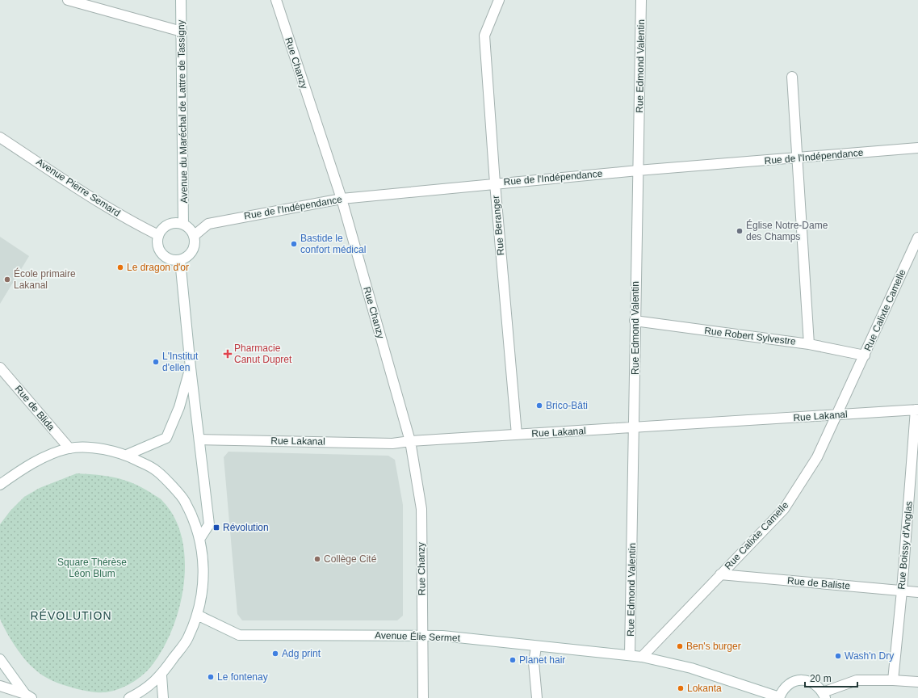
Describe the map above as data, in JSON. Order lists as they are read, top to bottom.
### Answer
{
  "streets": {
    "street": [
      "Rue Chanzy",
      "Rue Edmond Valentin",
      "Avenue du Maréchal de Lattre de Tassigny",
      "Rue de l'Indépendance",
      "Avenue Pierre Semard",
      "Rue Beranger",
      "Rue Calixte Camelle",
      "Rue Robert Sylvestre",
      "Rue de Blida",
      "Rue Lakanal",
      "Rue Boissy d'Anglas",
      "Rue de Baliste",
      "Avenue Élie Sermet"
    ]
  },
  "crossings": [
    ["Rue Chanzy", "Rue de l'Indépendance"],
    ["Rue Chanzy", "Rue Lakanal"],
    ["Rue Chanzy", "Avenue Élie Sermet"],
    ["Rue Edmond Valentin", "Rue de l'Indépendance"],
    ["Rue Edmond Valentin", "Rue Robert Sylvestre"],
    ["Rue Edmond Valentin", "Rue Lakanal"],
    ["Rue Edmond Valentin", "Avenue Élie Sermet"],
    ["Avenue du Maréchal de Lattre de Tassigny", "Rue de l'Indépendance"],
    ["Avenue du Maréchal de Lattre de Tassigny", "Avenue Pierre Semard"],
    ["Rue de l'Indépendance", "Avenue Pierre Semard"],
    ["Rue de l'Indépendance", "Rue Beranger"],
    ["Rue Beranger", "Rue Lakanal"],
    ["Rue Calixte Camelle", "Rue Robert Sylvestre"],
    ["Rue Calixte Camelle", "Rue Lakanal"],
    ["Rue Calixte Camelle", "Rue de Baliste"],
    ["Rue Calixte Camelle", "Avenue Élie Sermet"],
    ["Rue Lakanal", "Rue Boissy d'Anglas"],
    ["Rue Boissy d'Anglas", "Rue de Baliste"]
  ],
  "districts": ["RÉVOLUTION"],
  "parks": ["Square Thérèse Léon Blum"],
  "places": {
    "other": [
      "Église Notre-Dame des Champs",
      "Bastide le confort médical",
      "Le dragon d'or",
      "École primaire Lakanal",
      "L'Institut d'ellen",
      "Brico-Bâti",
      "Collège Cité",
      "Ben's burger",
      "Adg print",
      "Wash'n Dry",
      "Planet hair",
      "Le fontenay",
      "Lokanta"
    ],
    "health": ["Pharmacie Canut Dupret"],
    "transit": ["Révolution"]
  },
  "scale_bar": "20 m"
}
